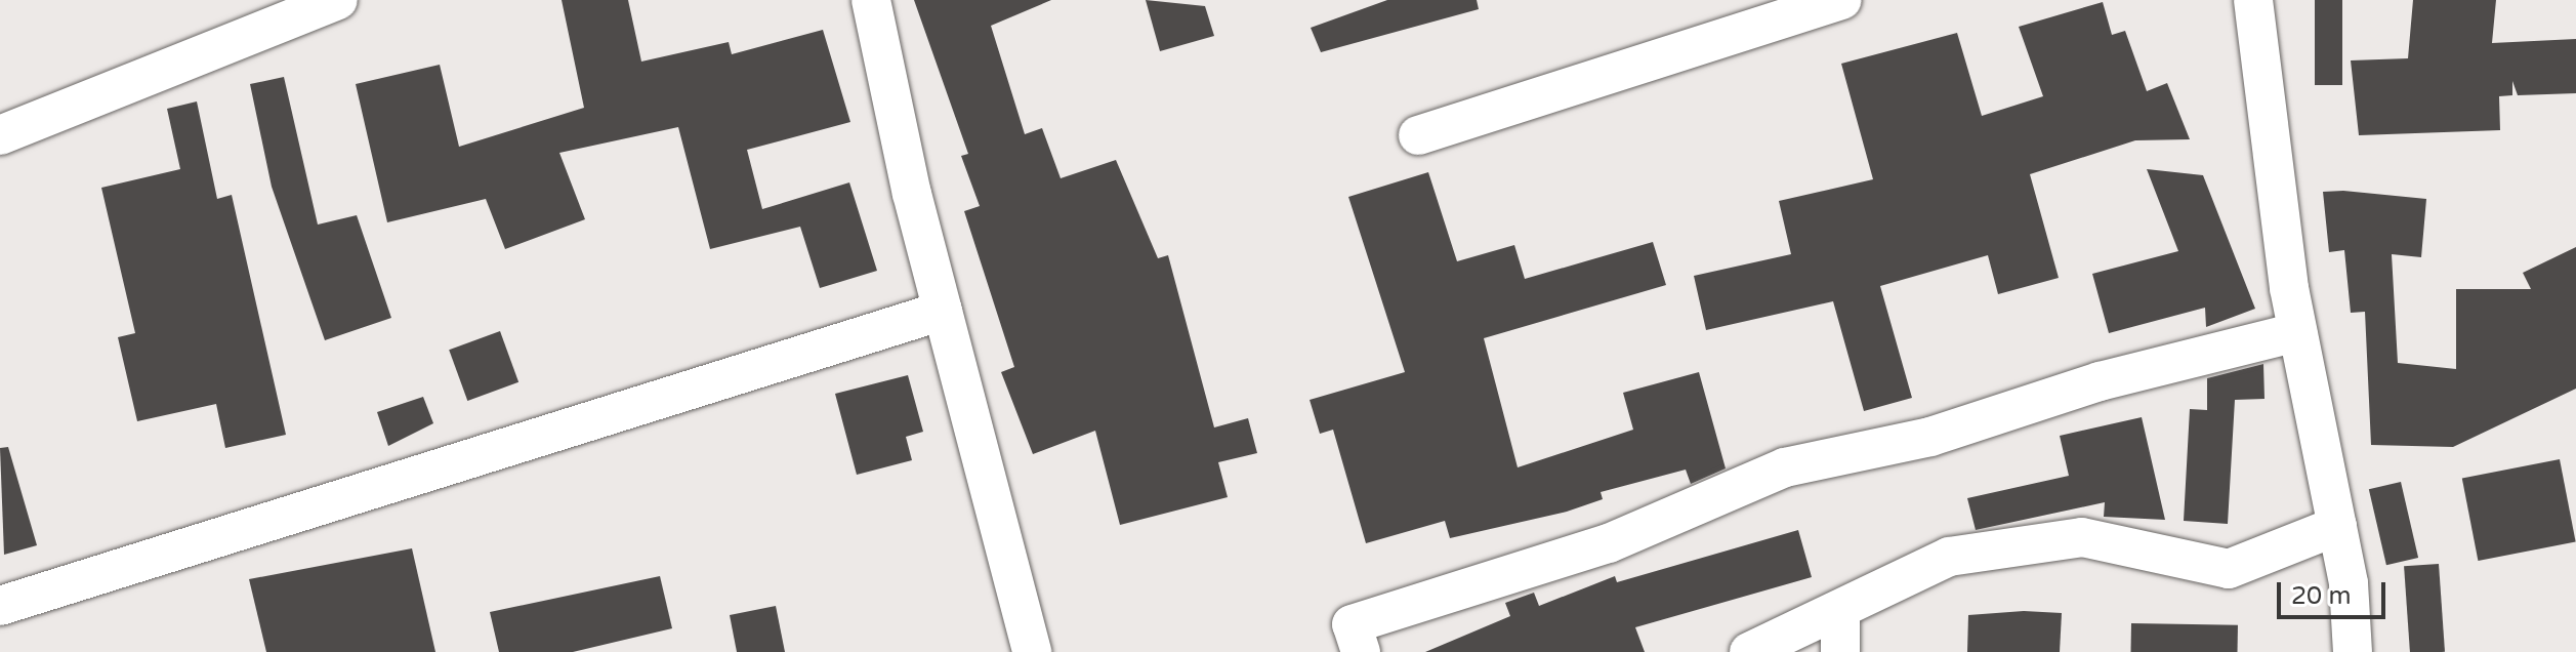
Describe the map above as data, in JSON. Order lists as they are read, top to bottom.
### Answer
{
  "scale_bar": "20 m"
}
